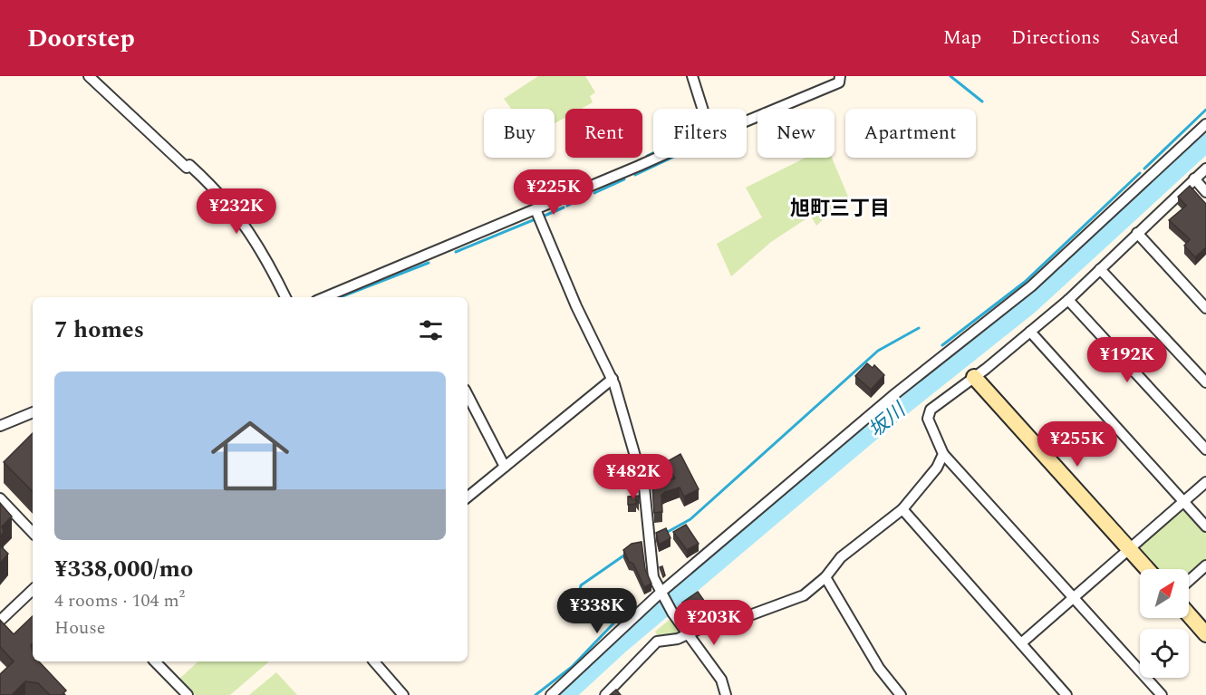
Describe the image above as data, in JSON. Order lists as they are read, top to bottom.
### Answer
{
  "districts": ["旭町三丁目"],
  "water": ["坂川"],
  "north": "top right",
  "page": {
    "header": "Doorstep",
    "nav": ["Map", "Directions", "Saved"],
    "chip": [
      "Buy",
      "Rent",
      "Filters",
      "New",
      "Apartment"
    ],
    "price": [
      "¥225K",
      "¥232K",
      "¥192K",
      "¥255K",
      "¥482K",
      "¥338K",
      "¥203K"
    ],
    "heading": "7 homes",
    "list": [
      {
        "name": "¥338,000/mo",
        "note": "4 rooms · 104 m² · House"
      }
    ]
  }
}
